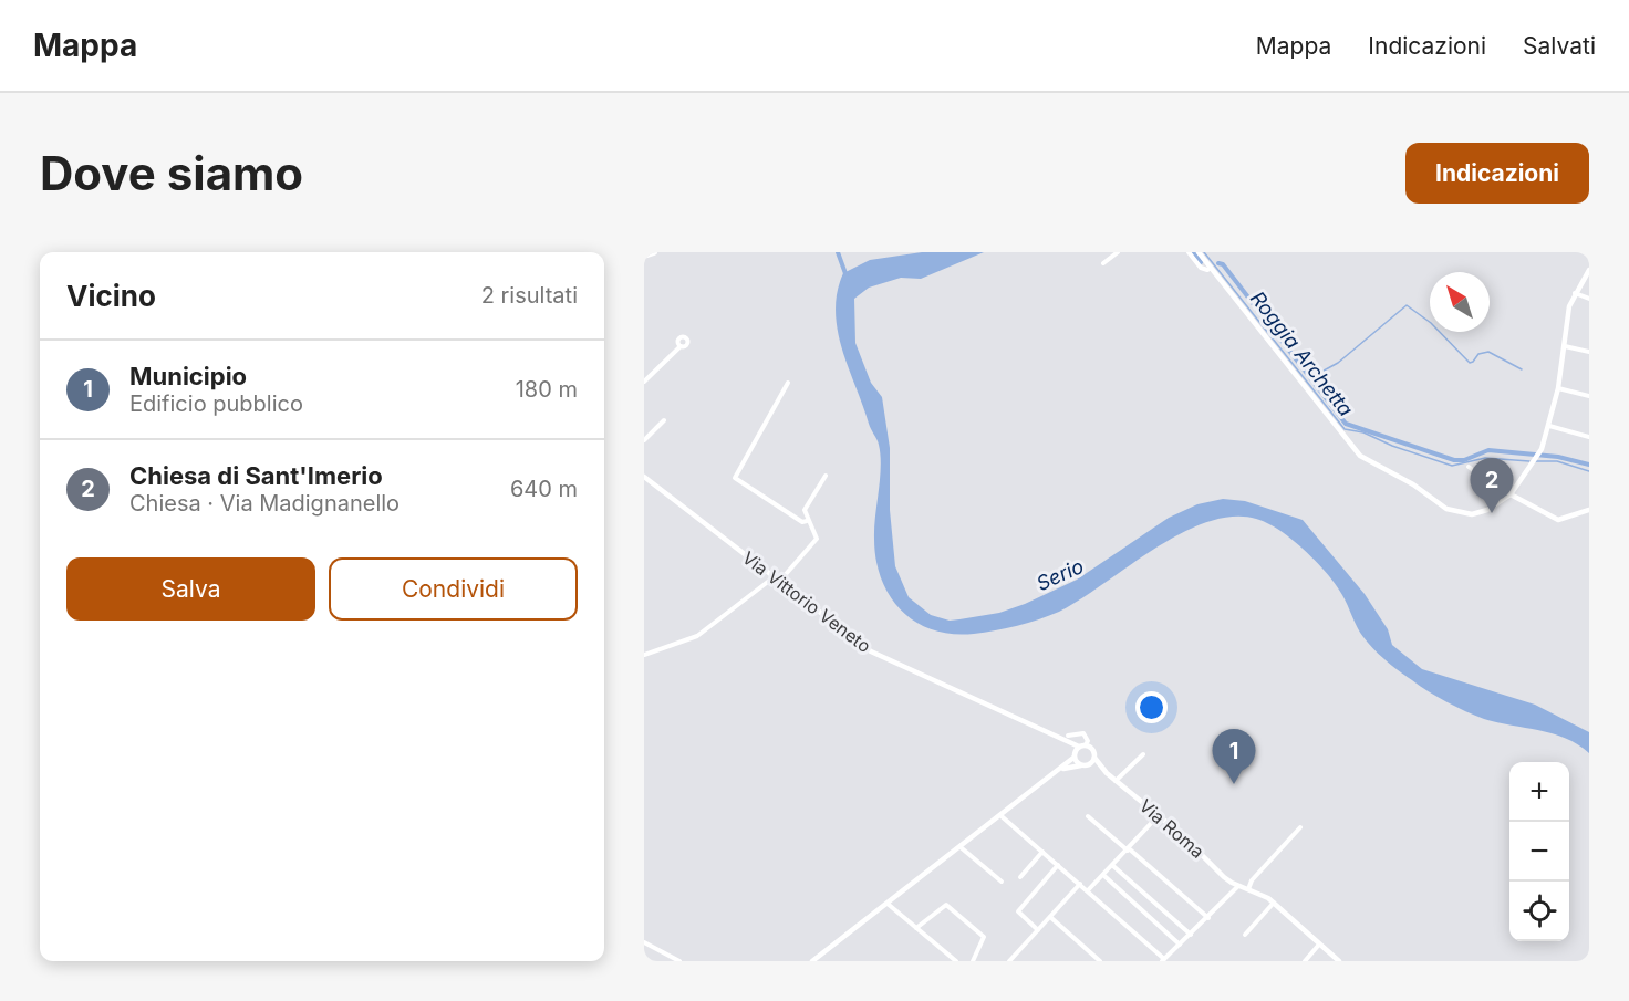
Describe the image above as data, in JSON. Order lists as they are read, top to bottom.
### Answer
{
  "streets": {
    "street": ["Via Vittorio Veneto", "Via Roma"]
  },
  "crossings": [
    ["Via Vittorio Veneto", "Via Roma"]
  ],
  "water": ["Roggia Archetta", "Serio"],
  "north": "top left",
  "page": {
    "header": "Mappa",
    "nav": ["Mappa", "Indicazioni", "Salvati"],
    "buttons": [
      "Indicazioni",
      ["Salva", "Condividi"]
    ],
    "title": "Dove siamo",
    "heading": ["Vicino", "2 risultati"],
    "list": [
      {
        "mark": "1",
        "name": "Municipio",
        "note": "Edificio pubblico",
        "value": "180 m"
      },
      {
        "mark": "2",
        "name": "Chiesa di Sant'Imerio",
        "note": "Chiesa · Via Madignanello",
        "value": "640 m"
      }
    ],
    "pins": ["2", "1"],
    "map_buttons": ["+", "−"]
  }
}
